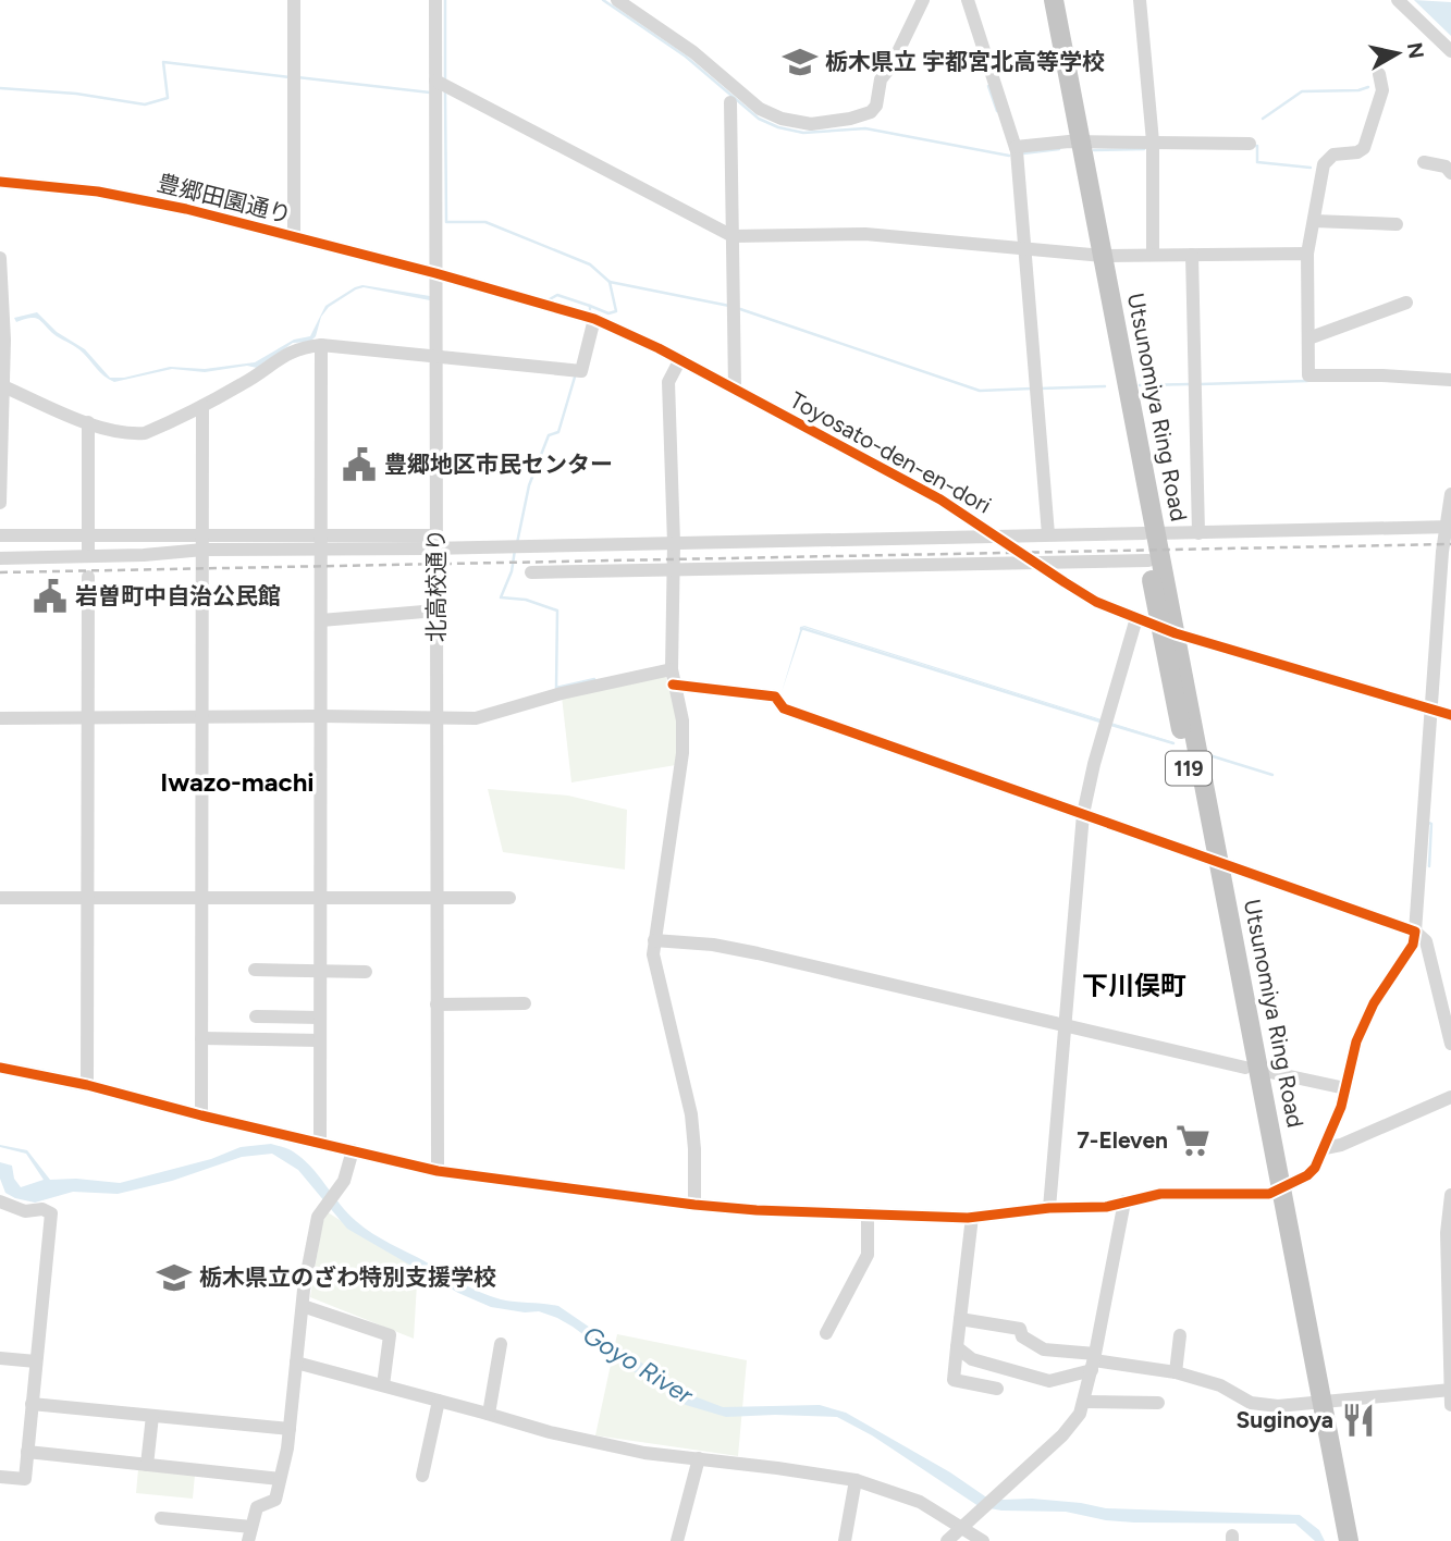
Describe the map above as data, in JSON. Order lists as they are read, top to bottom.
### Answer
{
  "streets": {
    "highway": ["Utsunomiya Ring Road", "119"],
    "street": ["豊郷田園通り", "Toyosato-den-en-dori", "北高校通り"]
  },
  "crossings": [
    ["豊郷田園通り", "Toyosato-den-en-dori"],
    ["豊郷田園通り", "北高校通り"],
    ["Utsunomiya Ring Road", "Toyosato-den-en-dori"],
    ["Toyosato-den-en-dori", "北高校通り"]
  ],
  "districts": ["Iwazo-machi", "下川俣町"],
  "water": ["Goyo River"],
  "places": {
    "school or university": ["栃木県立 宇都宮北高等学校", "栃木県立のざわ特別支援学校"],
    "public building": ["豊郷地区市民センター", "岩曽町中自治公民館"],
    "supermarket": ["7-Eleven"],
    "restaurant": ["Suginoya"]
  },
  "north": "right"
}
